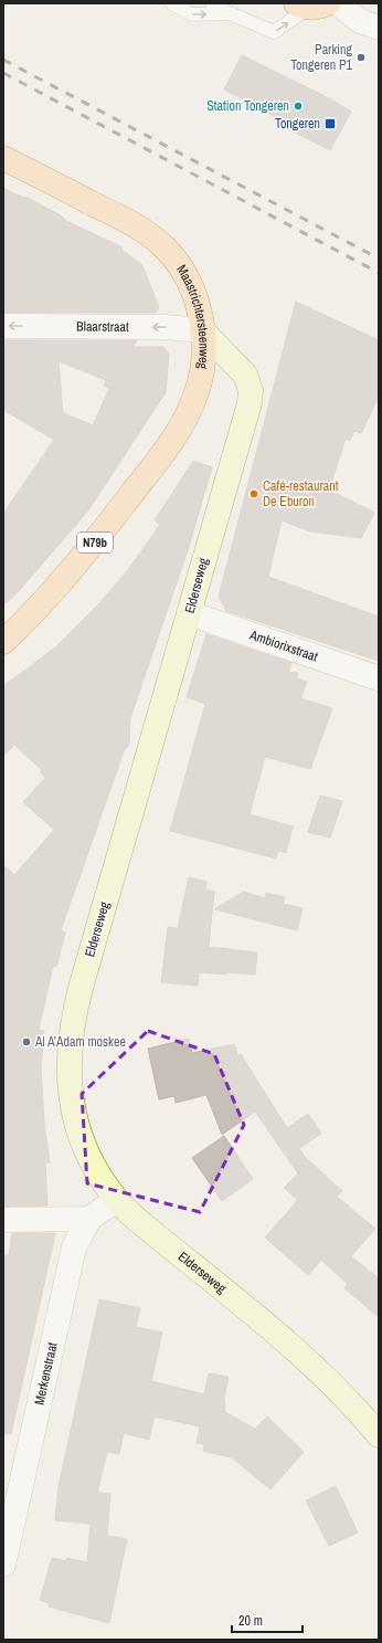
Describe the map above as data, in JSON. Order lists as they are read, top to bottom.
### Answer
{
  "streets": {
    "main road": ["Maastrichtersteenweg", "N79b", "Elderseweg"],
    "street": ["Blaarstraat", "Ambiorixstraat", "Merkenstraat"]
  },
  "crossings": [
    ["Maastrichtersteenweg", "Blaarstraat"],
    ["Maastrichtersteenweg", "Elderseweg"],
    ["Blaarstraat", "Elderseweg"],
    ["Elderseweg", "Ambiorixstraat"],
    ["Elderseweg", "Merkenstraat"]
  ],
  "one_way": ["Blaarstraat"],
  "places": {
    "other": [
      "Parking Tongeren P1",
      "Station Tongeren",
      "Café-restaurant De Eburon",
      "Al A’Adam moskee"
    ],
    "transit": ["Tongeren"]
  },
  "scale_bar": "20 m"
}
